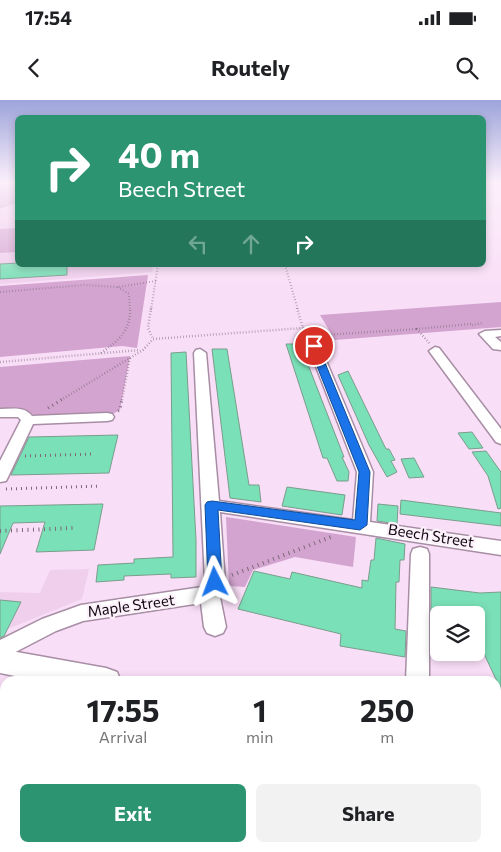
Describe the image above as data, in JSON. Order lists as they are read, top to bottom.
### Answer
{
  "streets": {
    "street": ["Beech Street", "Maple Street"]
  },
  "page": {
    "status": "17:54",
    "header": "Routely",
    "turn": ["40 m", "Beech Street"],
    "eta": [
      "17:55",
      "Arrival",
      "1",
      "min",
      "250",
      "m"
    ],
    "buttons": ["Exit", "Share"]
  }
}
